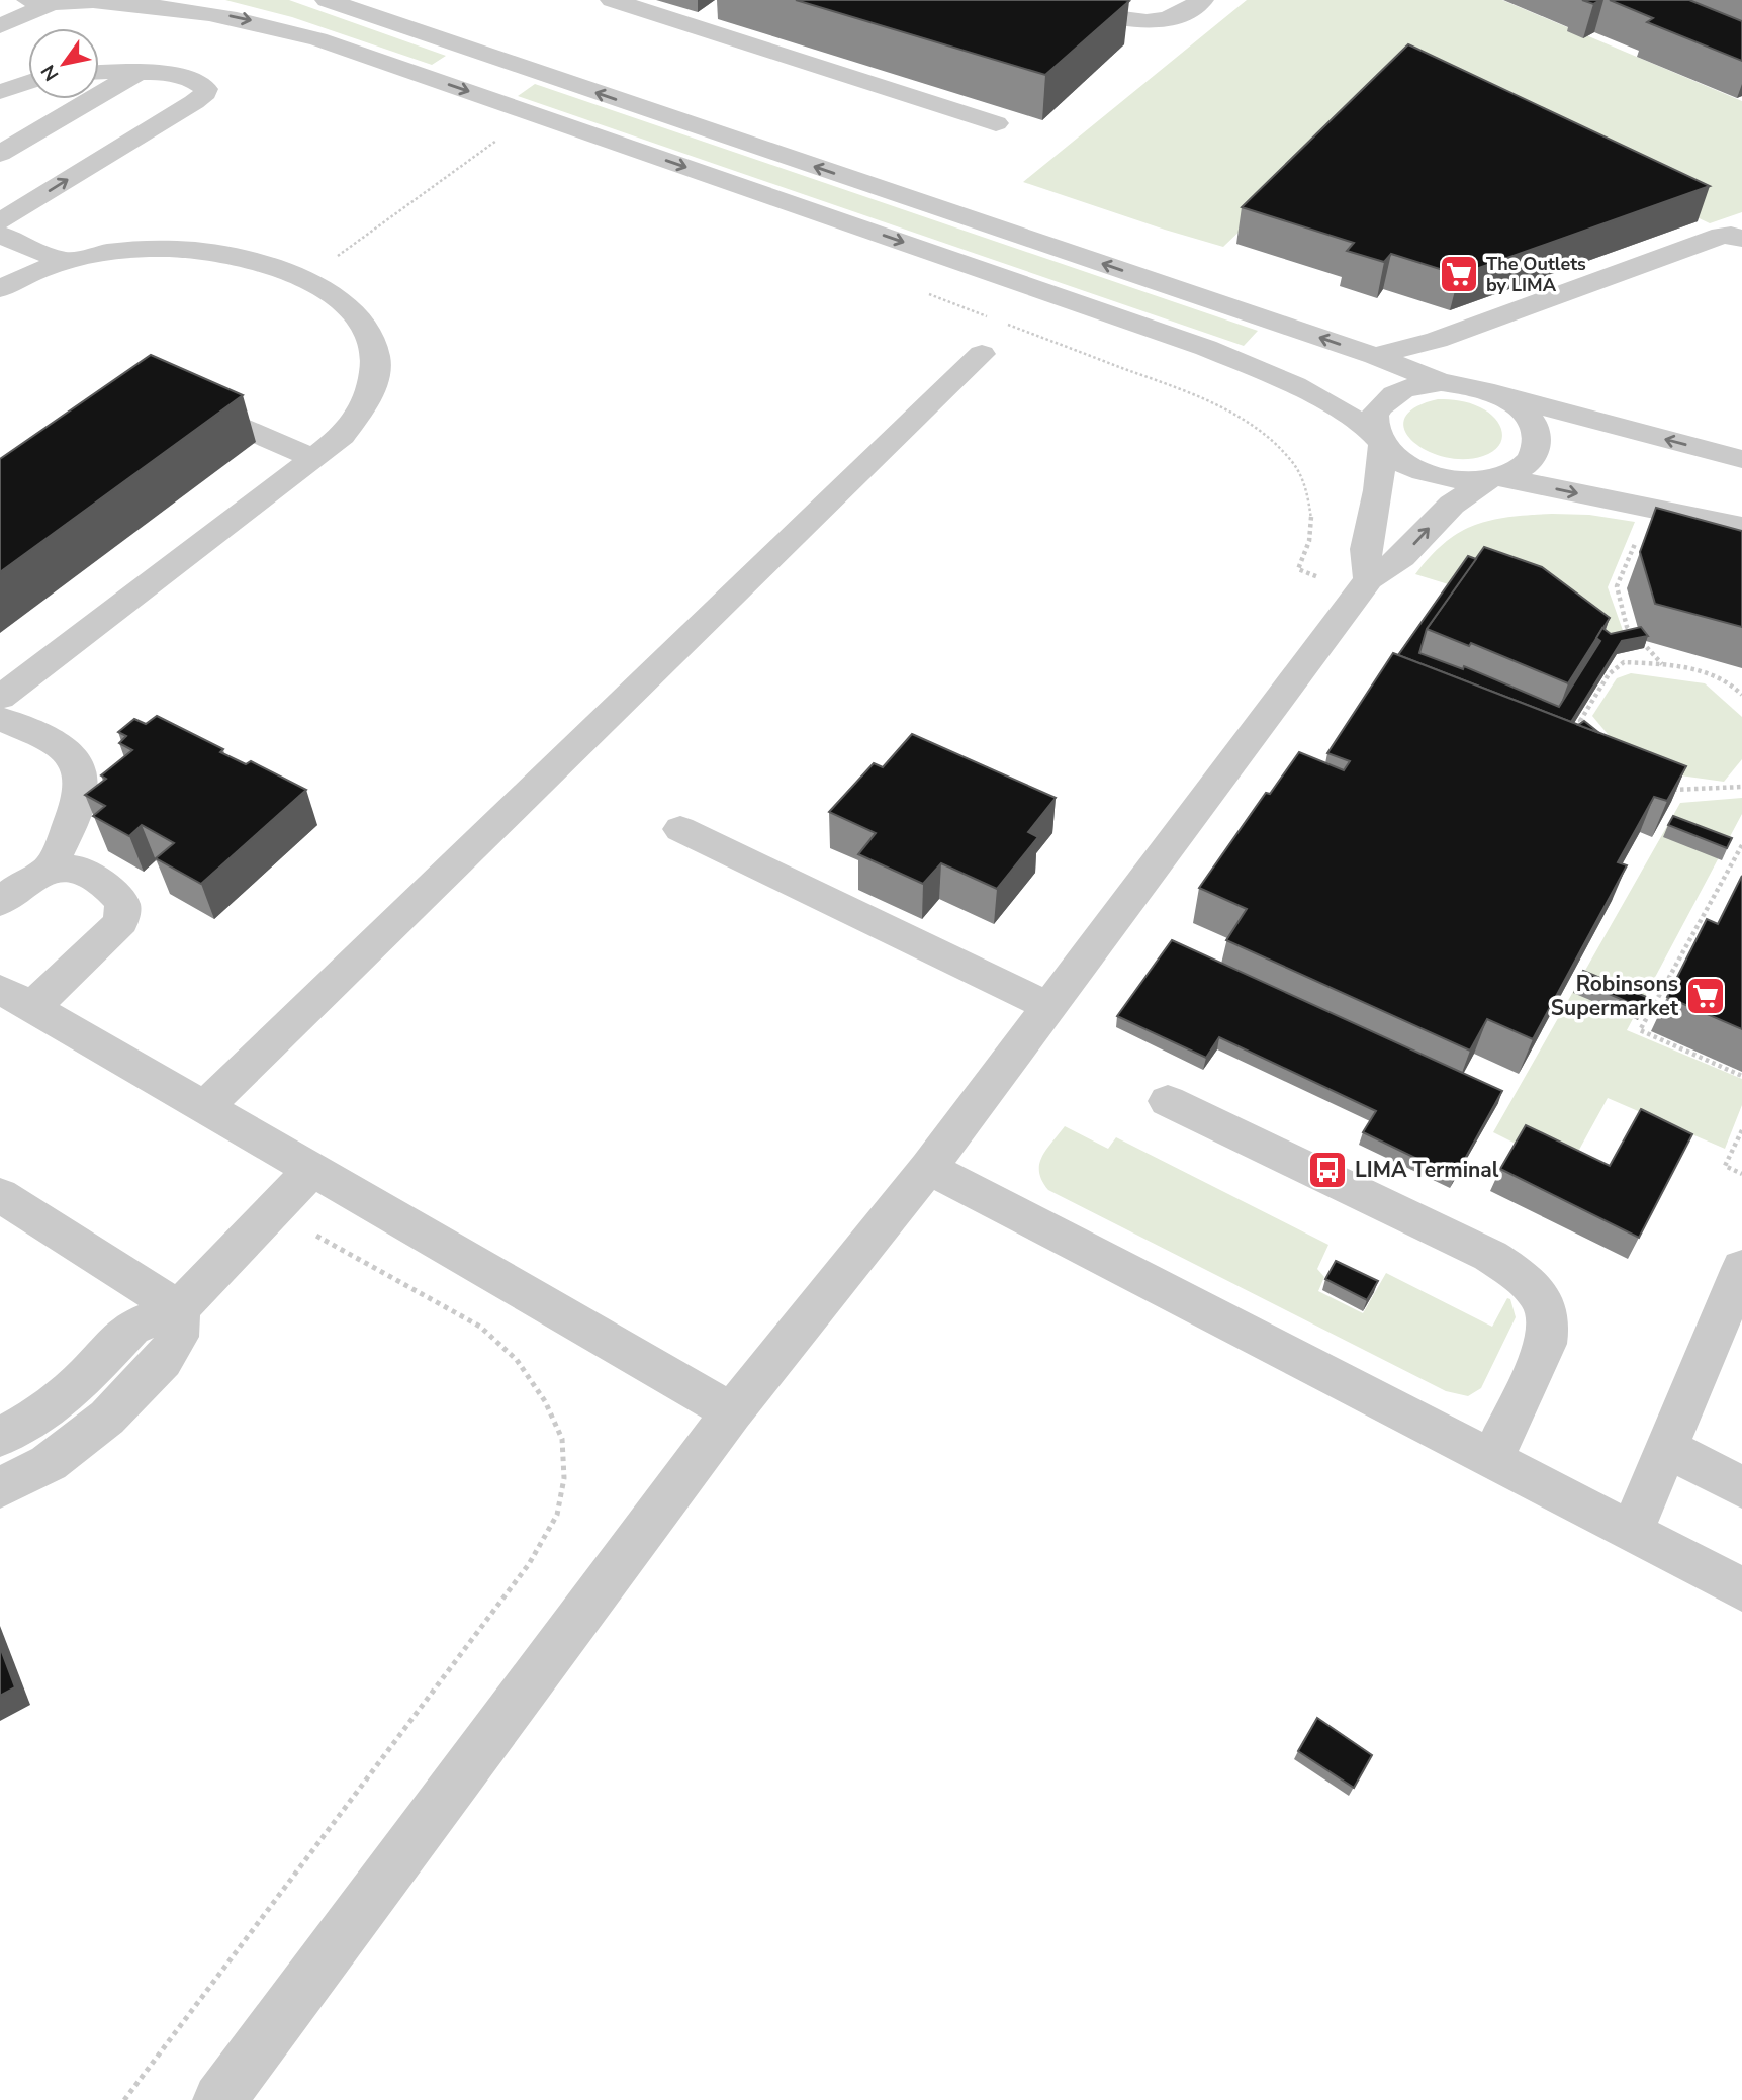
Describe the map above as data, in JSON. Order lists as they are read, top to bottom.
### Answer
{
  "places": {
    "supermarket": ["The Outlets by LIMA", "Robinsons Supermarket"],
    "bus stop": ["LIMA Terminal"]
  },
  "north": "bottom left"
}
